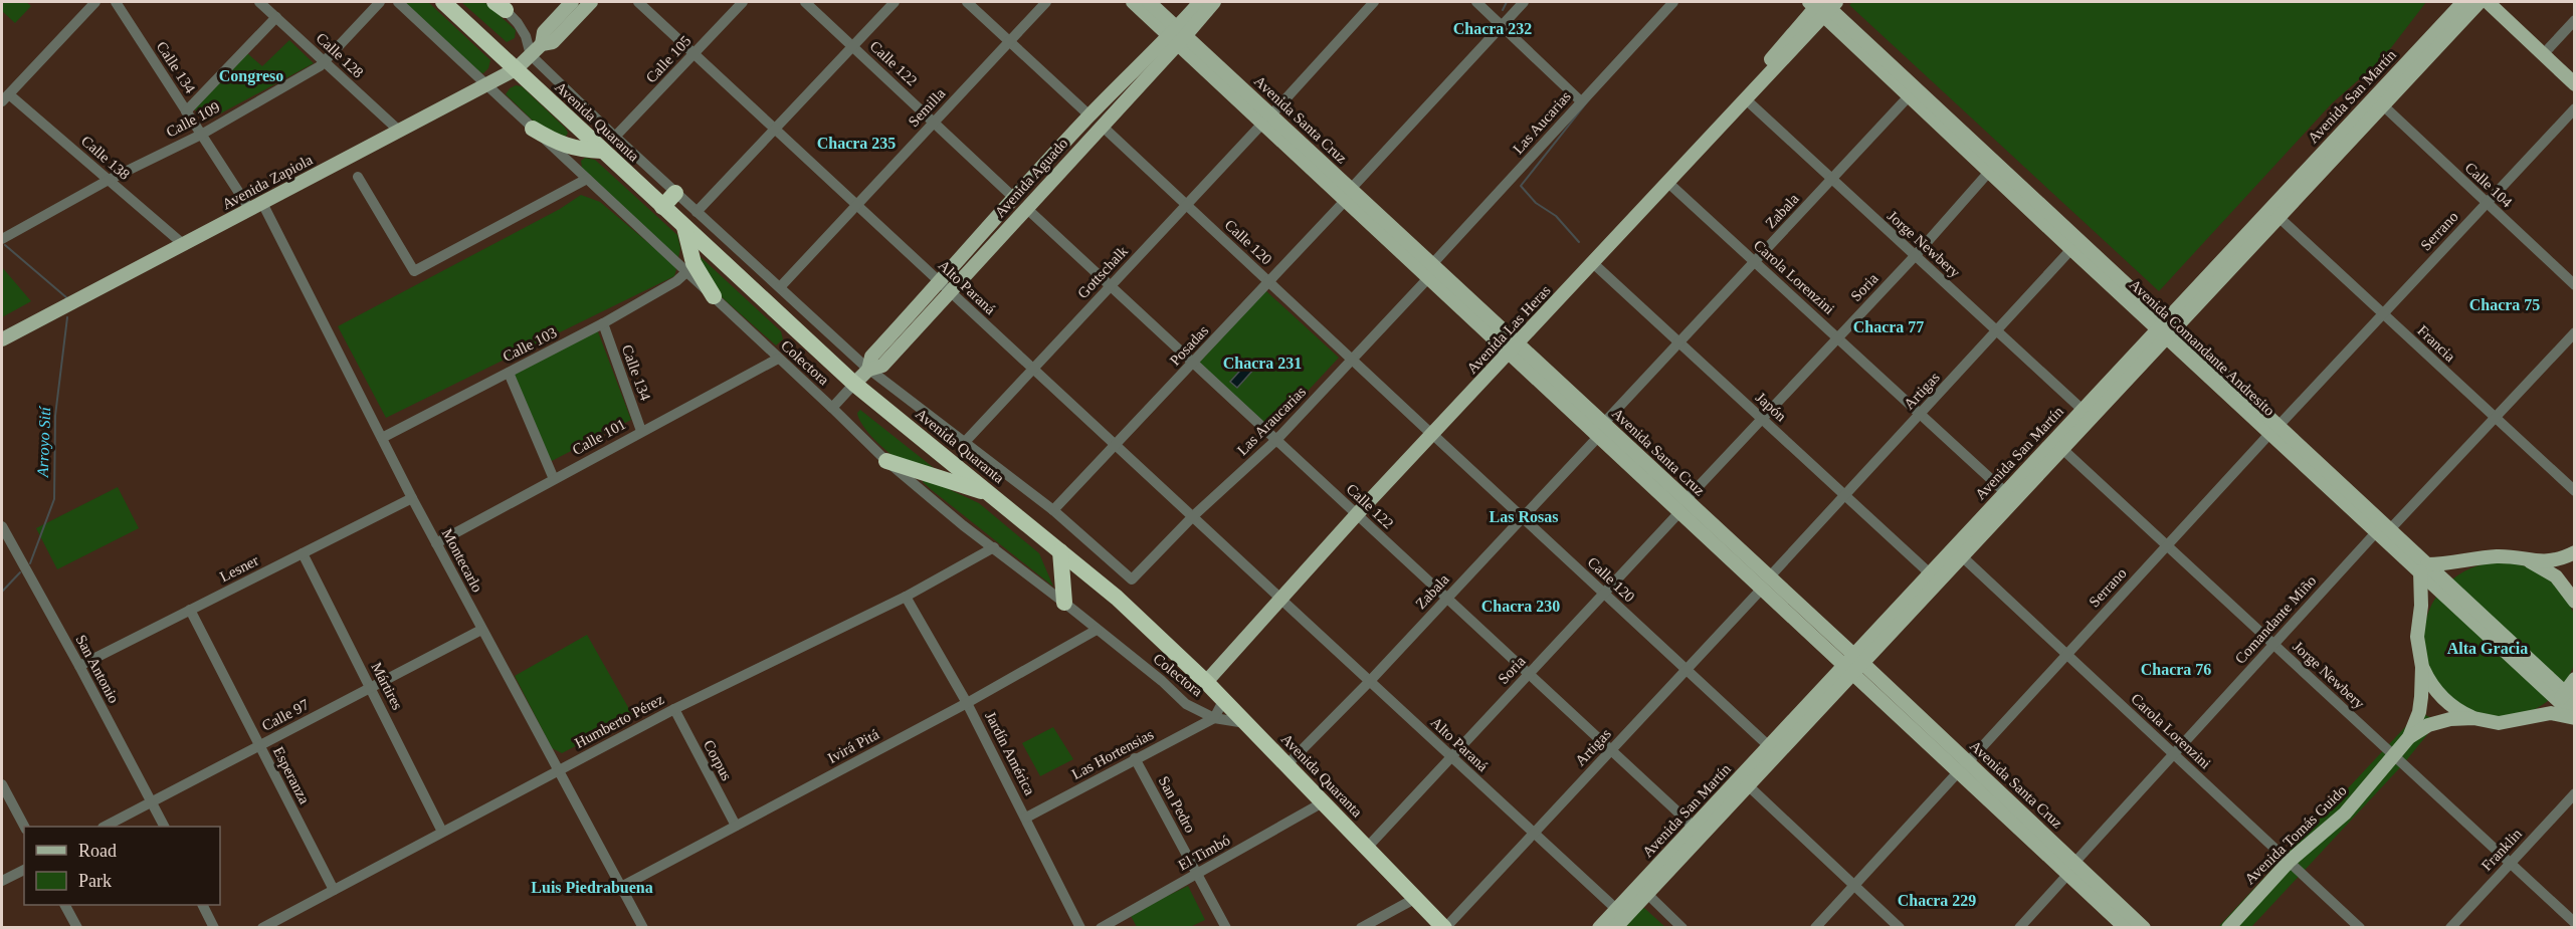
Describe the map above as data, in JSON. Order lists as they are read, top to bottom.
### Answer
{
  "streets": {
    "highway": ["Avenida Quaranta"],
    "main road": [
      "Avenida San Martín",
      "Avenida Santa Cruz",
      "Avenida Aguado",
      "Avenida Zapiola",
      "Avenida Las Heras",
      "Avenida Comandante Andresito",
      "Avenida Tomás Guido"
    ],
    "street": [
      "Calle 128",
      "Calle 105",
      "Calle 122",
      "Calle 134",
      "Semilla",
      "Calle 109",
      "Las Aucarias",
      "Calle 138",
      "Calle 104",
      "Zabala",
      "Serrano",
      "Calle 120",
      "Jorge Newbery",
      "Gottschalk",
      "Carola Lorenzini",
      "Alto Paraná",
      "Soria",
      "Francia",
      "Calle 103",
      "Posadas",
      "Colectora",
      "Artigas",
      "Japón",
      "Las Araucarias",
      "Calle 101",
      "Montecarlo",
      "Lesner",
      "Comandante Miño",
      "San Antonio",
      "Mártires",
      "Calle 97",
      "Humberto Pérez",
      "Ivirá Pitá",
      "Jardín América",
      "Las Hortensias",
      "Corpus",
      "Esperanza",
      "San Pedro",
      "Franklin",
      "El Timbó"
    ]
  },
  "crossings": [
    ["Calle 128", "Calle 109"],
    ["Calle 128", "Avenida Zapiola"],
    ["Calle 105", "Alto Paraná"],
    ["Calle 122", "Avenida San Martín"],
    ["Calle 122", "Semilla"],
    ["Calle 122", "Avenida Aguado"],
    ["Calle 122", "Zabala"],
    ["Calle 122", "Gottschalk"],
    ["Calle 122", "Soria"],
    ["Calle 122", "Avenida Las Heras"],
    ["Calle 122", "Posadas"],
    ["Calle 122", "Artigas"],
    ["Calle 122", "Las Araucarias"],
    ["Calle 134", "Calle 109"],
    ["Calle 134", "Avenida Zapiola"],
    ["Calle 134", "Calle 103"],
    ["Calle 134", "Calle 101"],
    ["Calle 134", "Montecarlo"],
    ["Avenida San Martín", "Avenida Santa Cruz"],
    ["Avenida San Martín", "Calle 104"],
    ["Avenida San Martín", "Calle 120"],
    ["Avenida San Martín", "Jorge Newbery"],
    ["Avenida San Martín", "Carola Lorenzini"],
    ["Avenida San Martín", "Alto Paraná"],
    ["Avenida San Martín", "Francia"],
    ["Avenida San Martín", "Avenida Comandante Andresito"],
    ["Avenida San Martín", "Japón"],
    ["Semilla", "Alto Paraná"],
    ["Calle 109", "Calle 138"],
    ["Avenida Santa Cruz", "Las Aucarias"],
    ["Avenida Santa Cruz", "Avenida Aguado"],
    ["Avenida Santa Cruz", "Zabala"],
    ["Avenida Santa Cruz", "Serrano"],
    ["Avenida Santa Cruz", "Gottschalk"],
    ["Avenida Santa Cruz", "Soria"],
    ["Avenida Santa Cruz", "Avenida Las Heras"],
    ["Avenida Santa Cruz", "Posadas"],
    ["Avenida Santa Cruz", "Artigas"],
    ["Avenida Santa Cruz", "Las Araucarias"],
    ["Avenida Santa Cruz", "Comandante Miño"],
    ["Avenida Quaranta", "Avenida Aguado"],
    ["Avenida Quaranta", "Avenida Zapiola"],
    ["Avenida Quaranta", "Zabala"],
    ["Avenida Quaranta", "Soria"],
    ["Avenida Quaranta", "Avenida Las Heras"],
    ["Avenida Quaranta", "Artigas"],
    ["Avenida Quaranta", "El Timbó"],
    ["Las Aucarias", "Las Araucarias"],
    ["Calle 138", "Avenida Zapiola"],
    ["Avenida Aguado", "Calle 120"],
    ["Avenida Aguado", "Alto Paraná"],
    ["Avenida Zapiola", "Colectora"],
    ["Avenida Zapiola", "Montecarlo"],
    ["Calle 104", "Serrano"],
    ["Zabala", "Calle 120"],
    ["Zabala", "Jorge Newbery"],
    ["Zabala", "Carola Lorenzini"],
    ["Zabala", "Alto Paraná"],
    ["Zabala", "Avenida Comandante Andresito"],
    ["Zabala", "Japón"],
    ["Serrano", "Jorge Newbery"],
    ["Serrano", "Carola Lorenzini"],
    ["Serrano", "Francia"],
    ["Serrano", "Avenida Comandante Andresito"],
    ["Calle 120", "Gottschalk"],
    ["Calle 120", "Soria"],
    ["Calle 120", "Avenida Las Heras"],
    ["Calle 120", "Posadas"],
    ["Calle 120", "Artigas"],
    ["Calle 120", "Las Araucarias"],
    ["Jorge Newbery", "Soria"],
    ["Jorge Newbery", "Avenida Las Heras"],
    ["Jorge Newbery", "Artigas"],
    ["Jorge Newbery", "Comandante Miño"],
    ["Jorge Newbery", "Avenida Tomás Guido"],
    ["Jorge Newbery", "Franklin"],
    ["Gottschalk", "Alto Paraná"],
    ["Carola Lorenzini", "Soria"],
    ["Carola Lorenzini", "Avenida Las Heras"],
    ["Carola Lorenzini", "Artigas"],
    ["Carola Lorenzini", "Comandante Miño"],
    ["Carola Lorenzini", "Avenida Tomás Guido"],
    ["Alto Paraná", "Soria"],
    ["Alto Paraná", "Avenida Las Heras"],
    ["Alto Paraná", "Posadas"],
    ["Alto Paraná", "Artigas"],
    ["Alto Paraná", "Las Araucarias"],
    ["Soria", "Avenida Comandante Andresito"],
    ["Soria", "Japón"],
    ["Avenida Las Heras", "Avenida Comandante Andresito"],
    ["Avenida Las Heras", "Japón"],
    ["Francia", "Comandante Miño"],
    ["Calle 103", "Colectora"],
    ["Calle 103", "Montecarlo"],
    ["Posadas", "Las Araucarias"],
    ["Avenida Comandante Andresito", "Artigas"],
    ["Avenida Comandante Andresito", "Comandante Miño"],
    ["Avenida Comandante Andresito", "Avenida Tomás Guido"],
    ["Colectora", "Calle 101"],
    ["Colectora", "Humberto Pérez"],
    ["Colectora", "Ivirá Pitá"],
    ["Colectora", "Las Hortensias"],
    ["Artigas", "Japón"],
    ["Calle 101", "Montecarlo"],
    ["Montecarlo", "Lesner"],
    ["Montecarlo", "Calle 97"],
    ["Montecarlo", "Humberto Pérez"],
    ["Montecarlo", "Ivirá Pitá"],
    ["Lesner", "San Antonio"],
    ["Lesner", "Mártires"],
    ["Lesner", "Esperanza"],
    ["San Antonio", "Calle 97"],
    ["Mártires", "Calle 97"],
    ["Mártires", "Humberto Pérez"],
    ["Calle 97", "Esperanza"],
    ["Humberto Pérez", "Jardín América"],
    ["Humberto Pérez", "Corpus"],
    ["Humberto Pérez", "Esperanza"],
    ["Ivirá Pitá", "Jardín América"],
    ["Ivirá Pitá", "Corpus"],
    ["Jardín América", "Las Hortensias"],
    ["Las Hortensias", "San Pedro"],
    ["San Pedro", "El Timbó"]
  ],
  "districts": [
    "Chacra 232",
    "Congreso",
    "Chacra 235",
    "Chacra 75",
    "Chacra 77",
    "Chacra 231",
    "Las Rosas",
    "Chacra 230",
    "Alta Gracia",
    "Chacra 76",
    "Luis Piedrabuena",
    "Chacra 229"
  ],
  "water": ["Arroyo Sití"],
  "legend": ["Road", "Park"]
}
